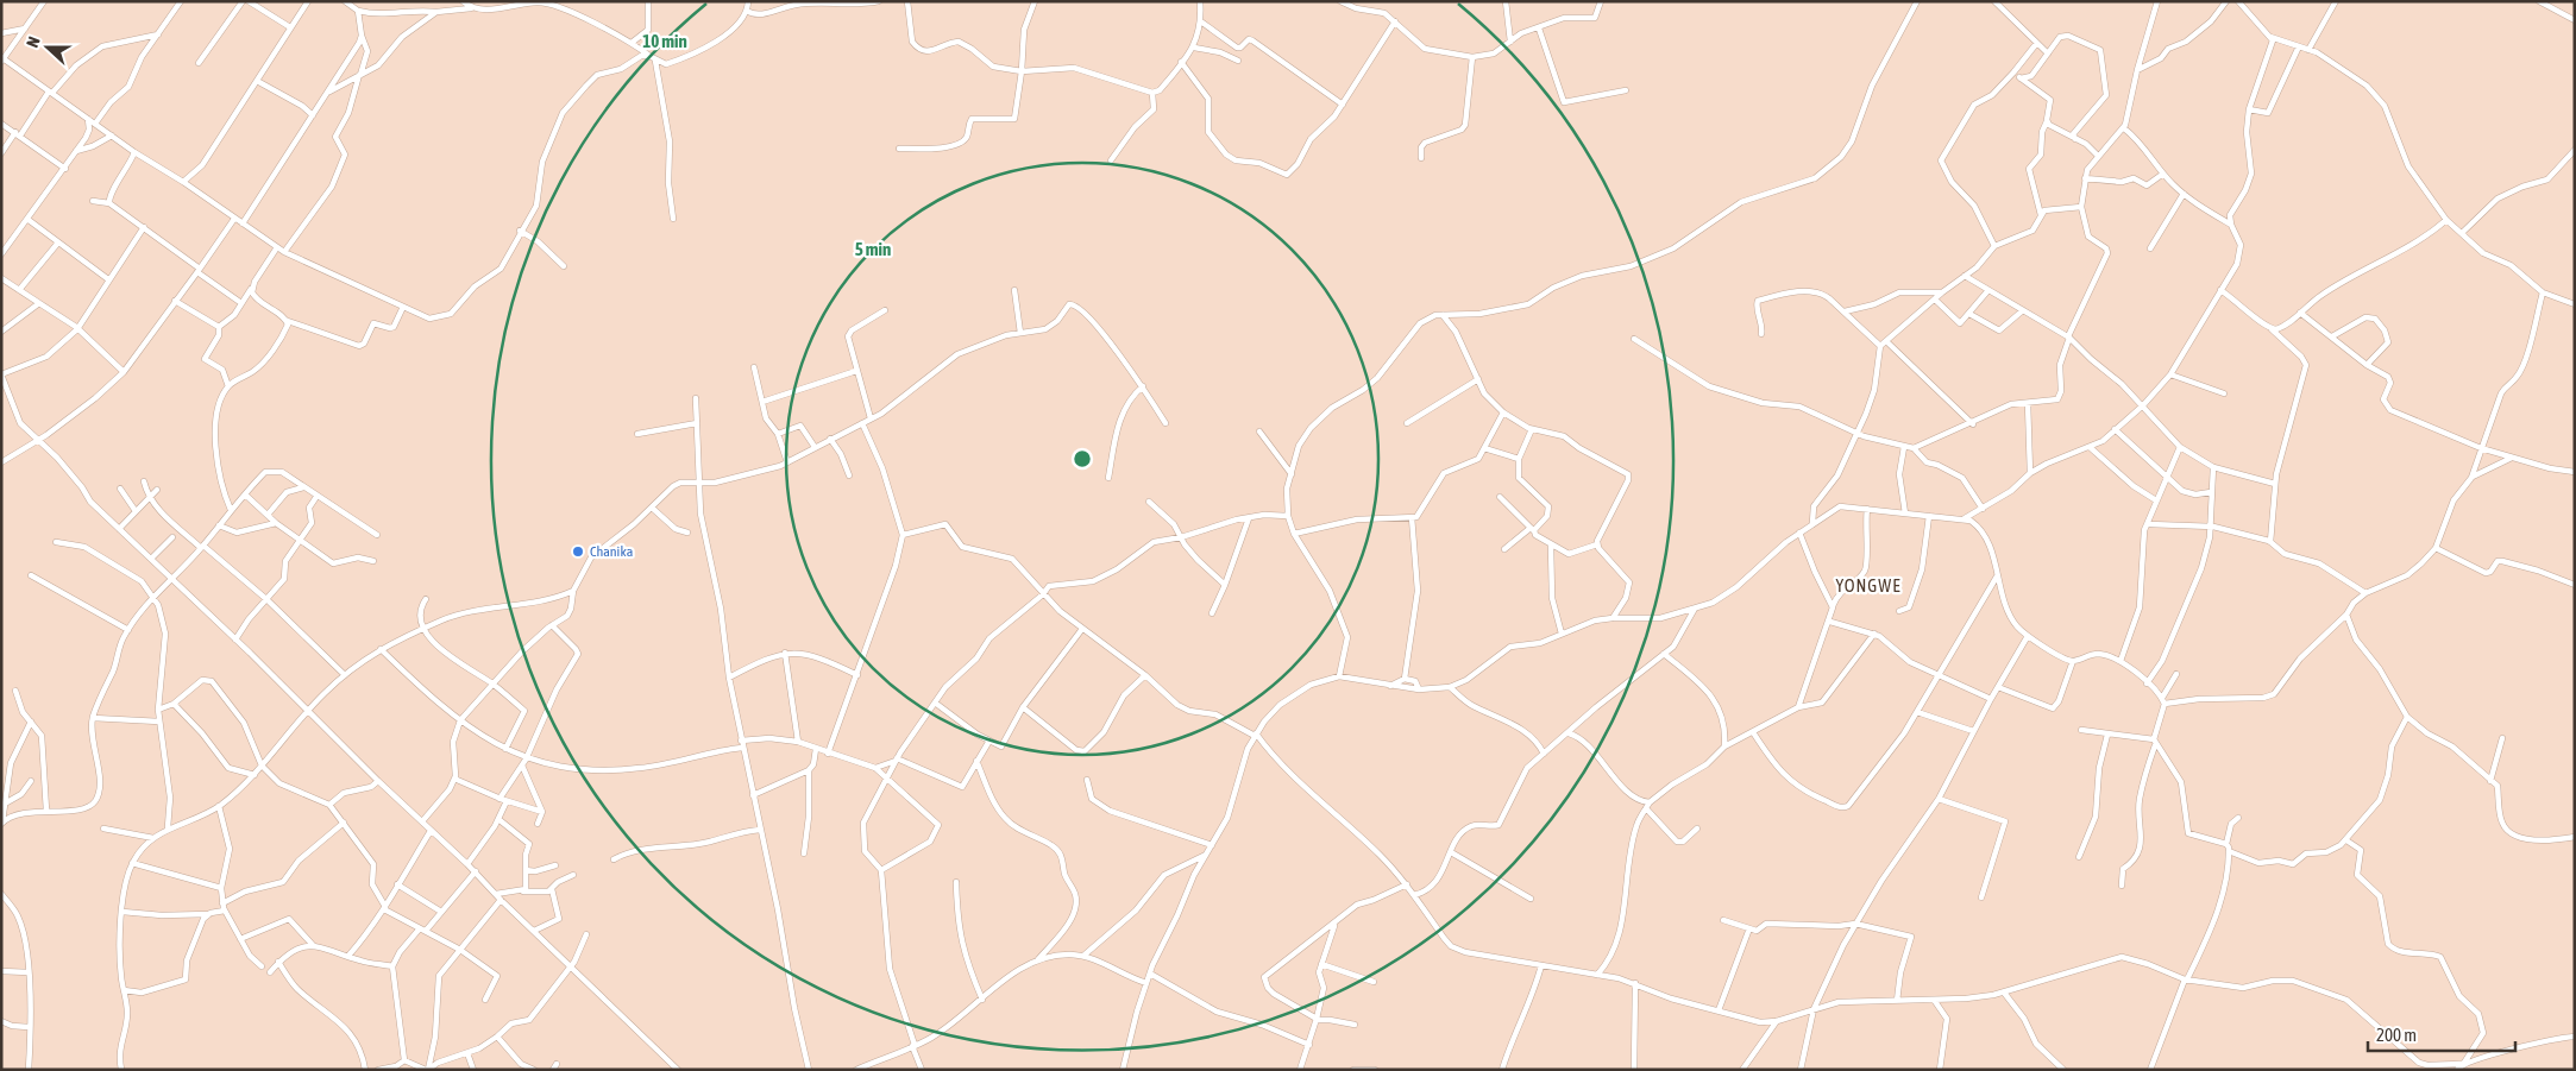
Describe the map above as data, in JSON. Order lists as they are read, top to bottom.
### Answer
{
  "districts": ["YONGWE"],
  "places": ["Chanika"],
  "scale_bar": "200 m",
  "north": "left",
  "rings": ["10 min", "5 min"]
}
